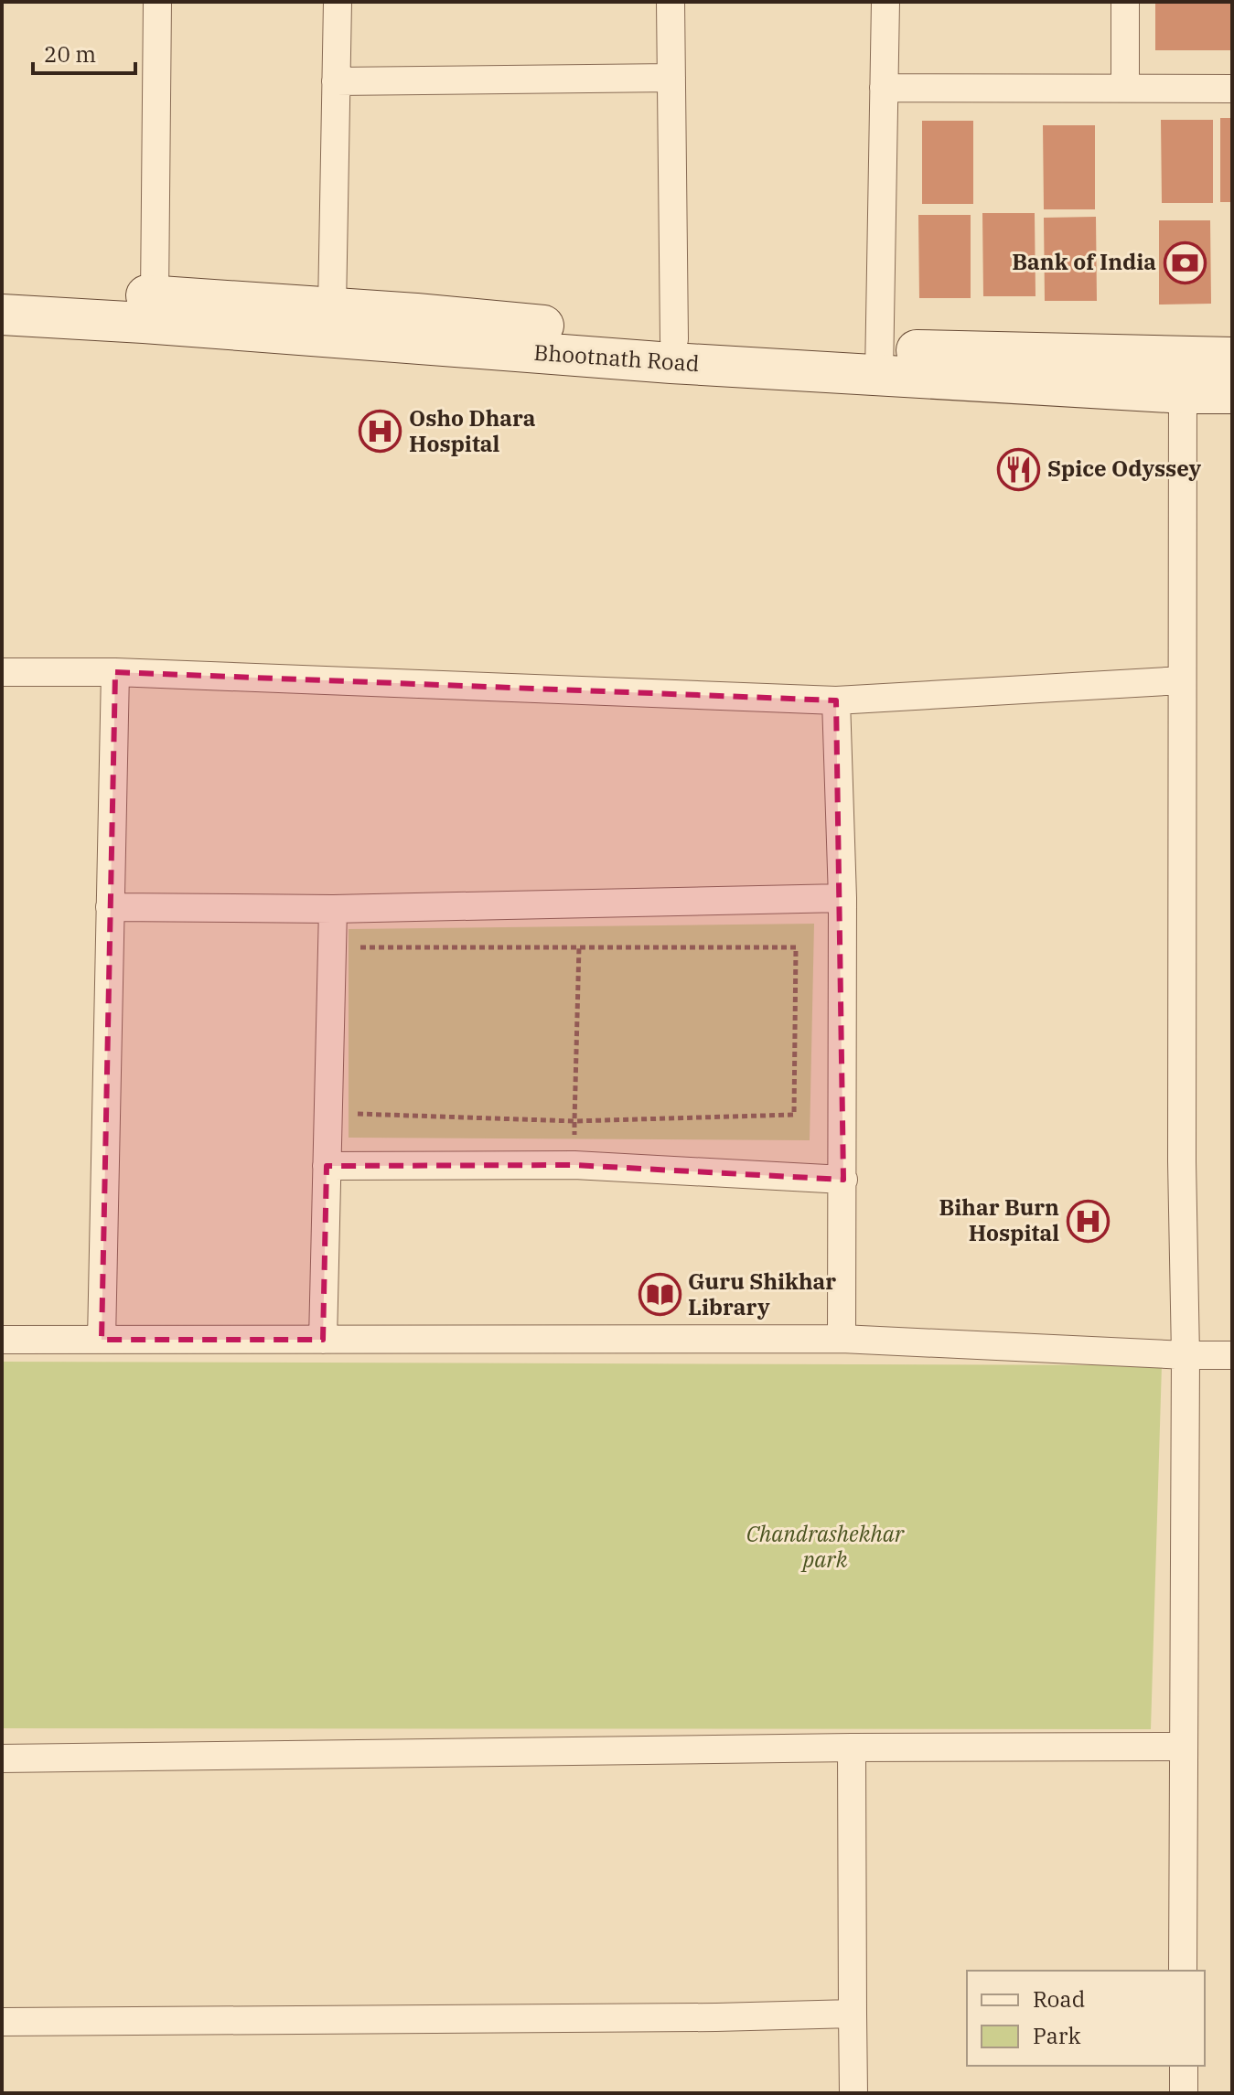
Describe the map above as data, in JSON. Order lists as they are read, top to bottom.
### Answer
{
  "streets": {
    "street": ["Bhootnath Road"]
  },
  "parks": ["Chandrashekhar park"],
  "places": {
    "bank": ["Bank of India"],
    "hospital": ["Osho Dhara Hospital", "Bihar Burn Hospital"],
    "restaurant": ["Spice Odyssey"],
    "library": ["Guru Shikhar Library"]
  },
  "legend": ["Road", "Park"],
  "scale_bar": "20 m"
}
